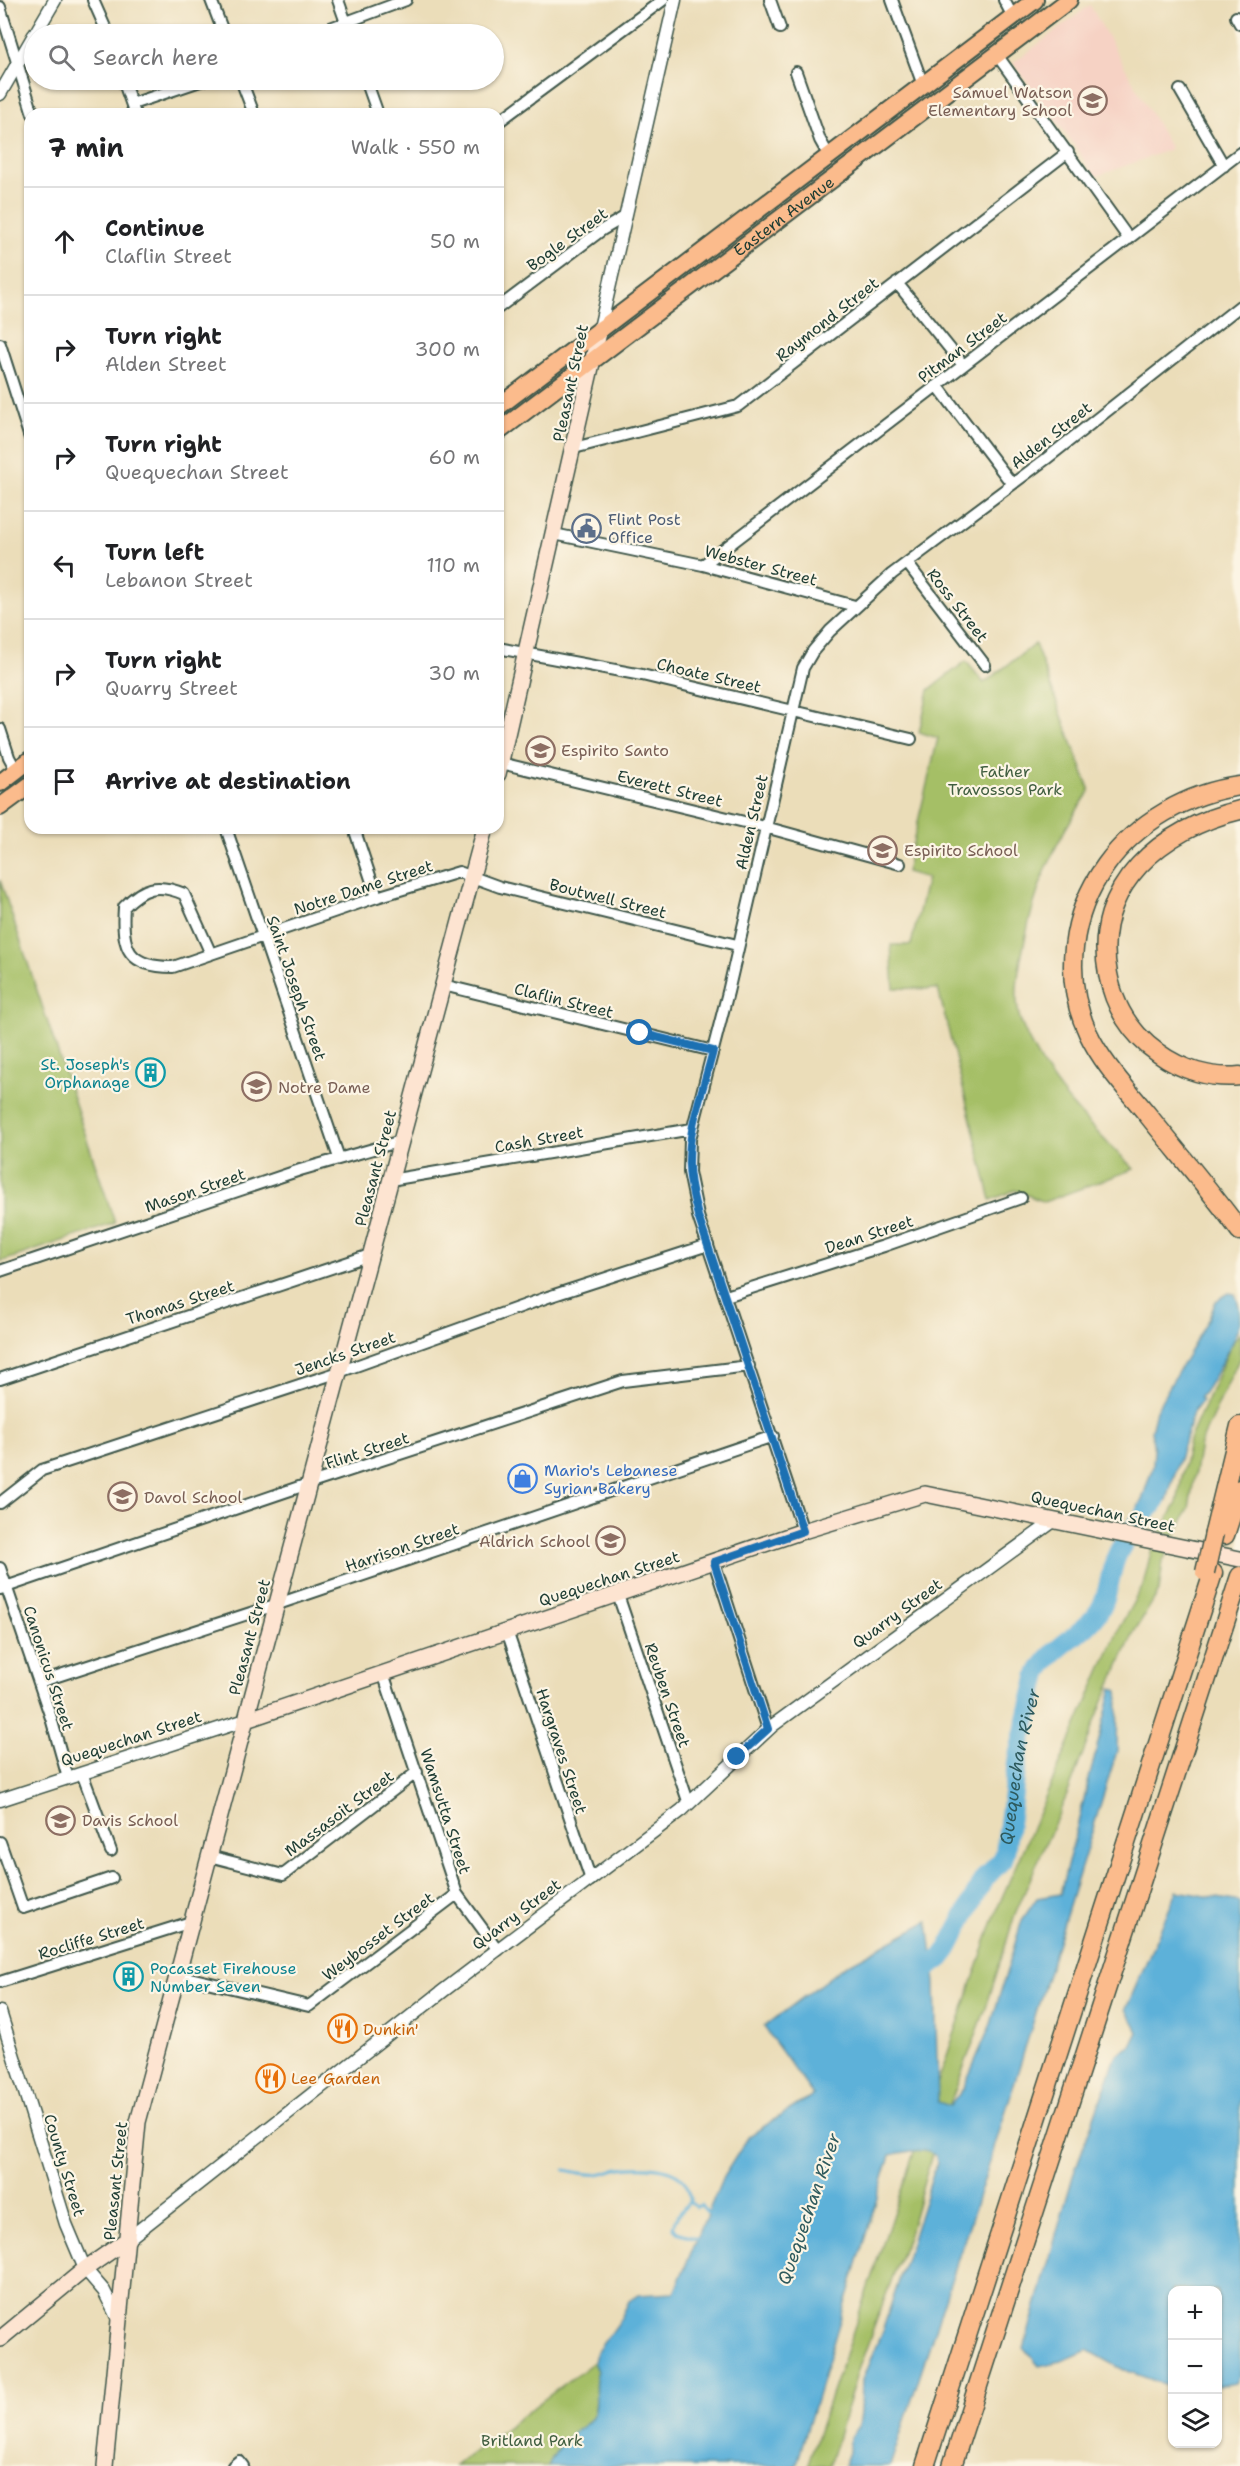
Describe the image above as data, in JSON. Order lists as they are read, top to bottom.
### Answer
{
  "streets": {
    "main road": [
      "Eastern Avenue",
      "Pleasant Street",
      "Quequechan Street",
      "Quarry Street"
    ],
    "street": [
      "Bogle Street",
      "Raymond Street",
      "Pitman Street",
      "Alden Street",
      "Webster Street",
      "Ross Street",
      "Choate Street",
      "Everett Street",
      "Notre Dame Street",
      "Boutwell Street",
      "Saint Joseph Street",
      "Claflin Street",
      "Cash Street",
      "Mason Street",
      "Dean Street",
      "Thomas Street",
      "Jencks Street",
      "Flint Street",
      "Harrison Street",
      "Canonicus Street",
      "Reuben Street",
      "Hargraves Street",
      "Wamsutta Street",
      "Massasoit Street",
      "Weybosset Street",
      "Rocliffe Street",
      "County Street"
    ]
  },
  "crossings": [
    ["Eastern Avenue", "Pleasant Street"],
    ["Bogle Street", "Pleasant Street"],
    ["Raymond Street", "Pleasant Street"],
    ["Pitman Street", "Webster Street"],
    ["Pleasant Street", "Webster Street"],
    ["Pleasant Street", "Choate Street"],
    ["Pleasant Street", "Notre Dame Street"],
    ["Pleasant Street", "Boutwell Street"],
    ["Pleasant Street", "Claflin Street"],
    ["Pleasant Street", "Cash Street"],
    ["Pleasant Street", "Mason Street"],
    ["Pleasant Street", "Thomas Street"],
    ["Pleasant Street", "Jencks Street"],
    ["Pleasant Street", "Flint Street"],
    ["Pleasant Street", "Quequechan Street"],
    ["Pleasant Street", "Harrison Street"],
    ["Pleasant Street", "Quarry Street"],
    ["Pleasant Street", "Massasoit Street"],
    ["Pleasant Street", "Weybosset Street"],
    ["Pleasant Street", "Rocliffe Street"],
    ["Pleasant Street", "County Street"],
    ["Alden Street", "Webster Street"],
    ["Alden Street", "Ross Street"],
    ["Alden Street", "Choate Street"],
    ["Alden Street", "Everett Street"],
    ["Alden Street", "Boutwell Street"],
    ["Alden Street", "Claflin Street"],
    ["Alden Street", "Cash Street"],
    ["Alden Street", "Dean Street"],
    ["Alden Street", "Jencks Street"],
    ["Alden Street", "Flint Street"],
    ["Alden Street", "Quequechan Street"],
    ["Alden Street", "Harrison Street"],
    ["Notre Dame Street", "Boutwell Street"],
    ["Notre Dame Street", "Saint Joseph Street"],
    ["Saint Joseph Street", "Mason Street"],
    ["Flint Street", "Canonicus Street"],
    ["Quequechan Street", "Quarry Street"],
    ["Quequechan Street", "Canonicus Street"],
    ["Quequechan Street", "Reuben Street"],
    ["Quequechan Street", "Hargraves Street"],
    ["Quequechan Street", "Wamsutta Street"],
    ["Harrison Street", "Canonicus Street"],
    ["Quarry Street", "Reuben Street"],
    ["Quarry Street", "Hargraves Street"],
    ["Quarry Street", "Wamsutta Street"],
    ["Quarry Street", "County Street"],
    ["Wamsutta Street", "Massasoit Street"],
    ["Wamsutta Street", "Weybosset Street"]
  ],
  "water": ["Quequechan River"],
  "parks": ["Father Travossos Park", "Britland Park"],
  "places": {
    "school or university": [
      "Samuel Watson Elementary School",
      "Espirito Santo",
      "Espirito School",
      "Notre Dame",
      "Davol School",
      "Aldrich School",
      "Davis School"
    ],
    "public building": ["Flint Post Office"],
    "building": ["St. Joseph's Orphanage", "Pocasset Firehouse Number Seven"],
    "shop": ["Mario's Lebanese Syrian Bakery"],
    "restaurant": ["Dunkin'", "Lee Garden"]
  },
  "page": {
    "search": "Search here",
    "heading": ["7 min", "Walk · 550 m"],
    "list": [
      ["Continue", "Claflin Street", "50 m"],
      ["Turn right", "Alden Street", "300 m"],
      ["Turn right", "Quequechan Street", "60 m"],
      ["Turn left", "Lebanon Street", "110 m"],
      ["Turn right", "Quarry Street", "30 m"],
      "Arrive at destination"
    ],
    "map_buttons": ["+", "−"]
  }
}
